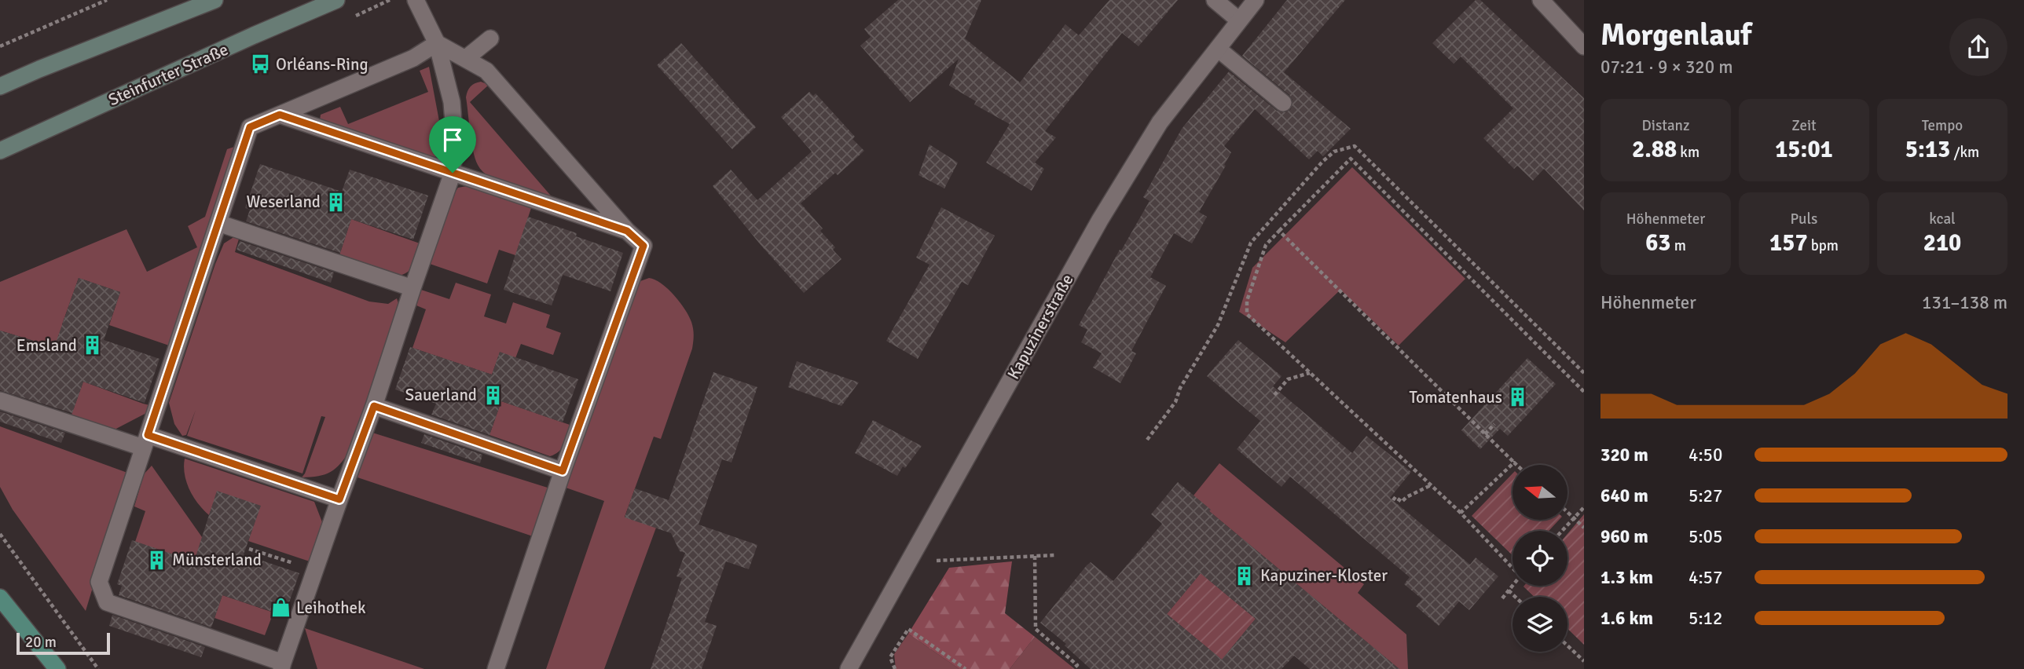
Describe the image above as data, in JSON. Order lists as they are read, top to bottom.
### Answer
{
  "streets": {
    "main road": ["Steinfurter Straße"],
    "street": ["Kapuzinerstraße"]
  },
  "places": {
    "bus stop": ["Orléans-Ring"],
    "building": [
      "Weserland",
      "Emsland",
      "Sauerland",
      "Tomatenhaus",
      "Münsterland",
      "Kapuziner-Kloster"
    ],
    "shop": ["Leihothek"]
  },
  "scale_bar": "20 m",
  "north": "left",
  "page": {
    "heading": ["Morgenlauf", "07:21 · 9 × 320 m"],
    "stats": [
      ["Distanz", "2.88 km"],
      ["Zeit", "15:01"],
      ["Tempo", "5:13 /km"],
      ["Höhenmeter", "63 m"],
      ["Puls", "157 bpm"],
      ["kcal", "210"]
    ],
    "chart": ["Höhenmeter", "131–138 m"],
    "list": [
      {
        "name": "320 m",
        "note": "4:50"
      },
      {
        "name": "640 m",
        "note": "5:27"
      },
      {
        "name": "960 m",
        "note": "5:05"
      },
      {
        "name": "1.3 km",
        "note": "4:57"
      },
      {
        "name": "1.6 km",
        "note": "5:12"
      }
    ],
    "scale": "20 m"
  }
}
